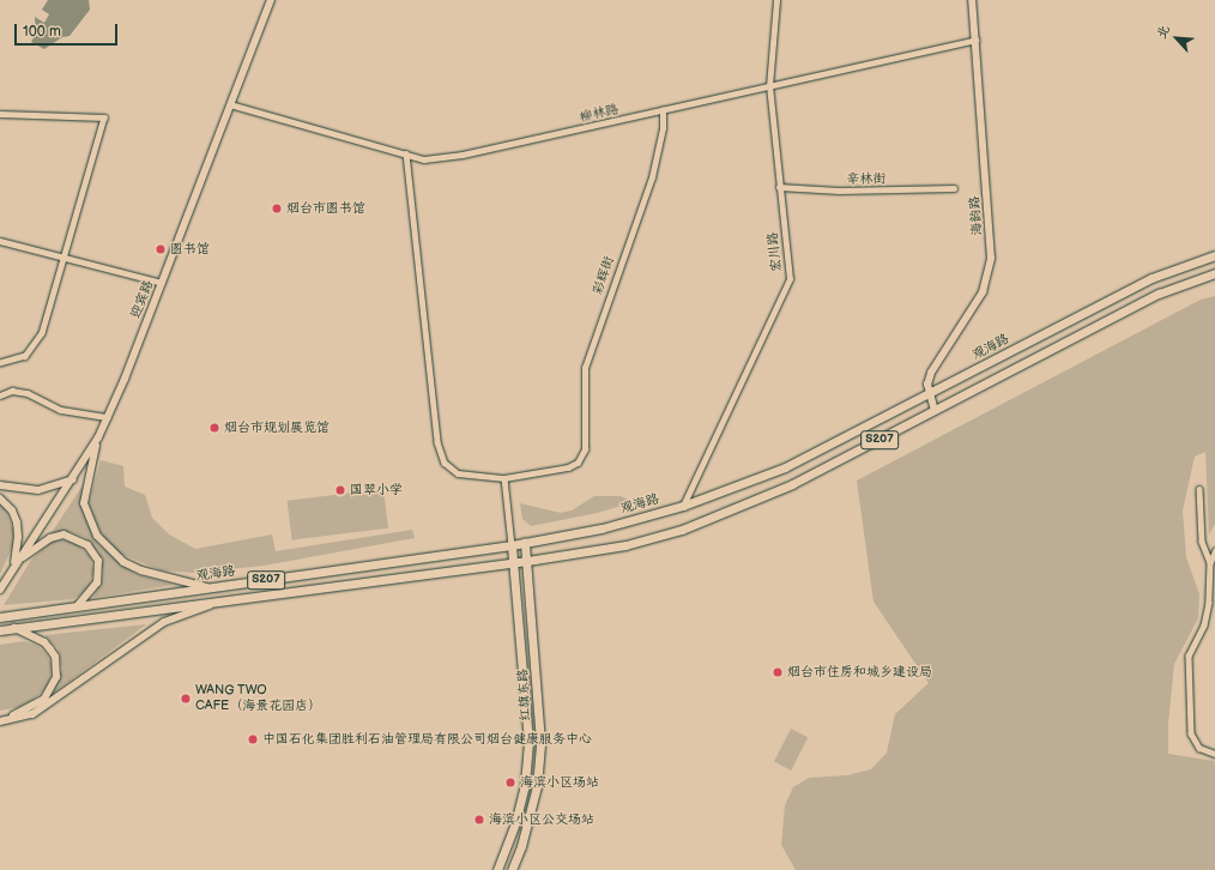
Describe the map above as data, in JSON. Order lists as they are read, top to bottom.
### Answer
{
  "streets": {
    "main road": [
      "迎宾路",
      "观海路",
      "S207",
      "红旗东路"
    ],
    "street": [
      "柳林路",
      "辛林街",
      "海韵路",
      "宏川路",
      "彩辉街"
    ]
  },
  "crossings": [
    ["柳林路", "海韵路"],
    ["柳林路", "宏川路"],
    ["柳林路", "彩辉街"],
    ["柳林路", "迎宾路"],
    ["辛林街", "宏川路"],
    ["海韵路", "观海路"],
    ["海韵路", "S207"],
    ["宏川路", "观海路"],
    ["观海路", "红旗东路"],
    ["S207", "红旗东路"]
  ],
  "places": [
    "烟台市图书馆",
    "图书馆",
    "烟台市规划展览馆",
    "国翠小学",
    "烟台市住房和城乡建设局",
    "WANG TWO CAFE（海景花园店）",
    "中国石化集团胜利石油管理局有限公司烟台健康服务中心",
    "海滨小区场站",
    "海滨小区公交场站"
  ],
  "scale_bar": "100 m",
  "north": "top left"
}
